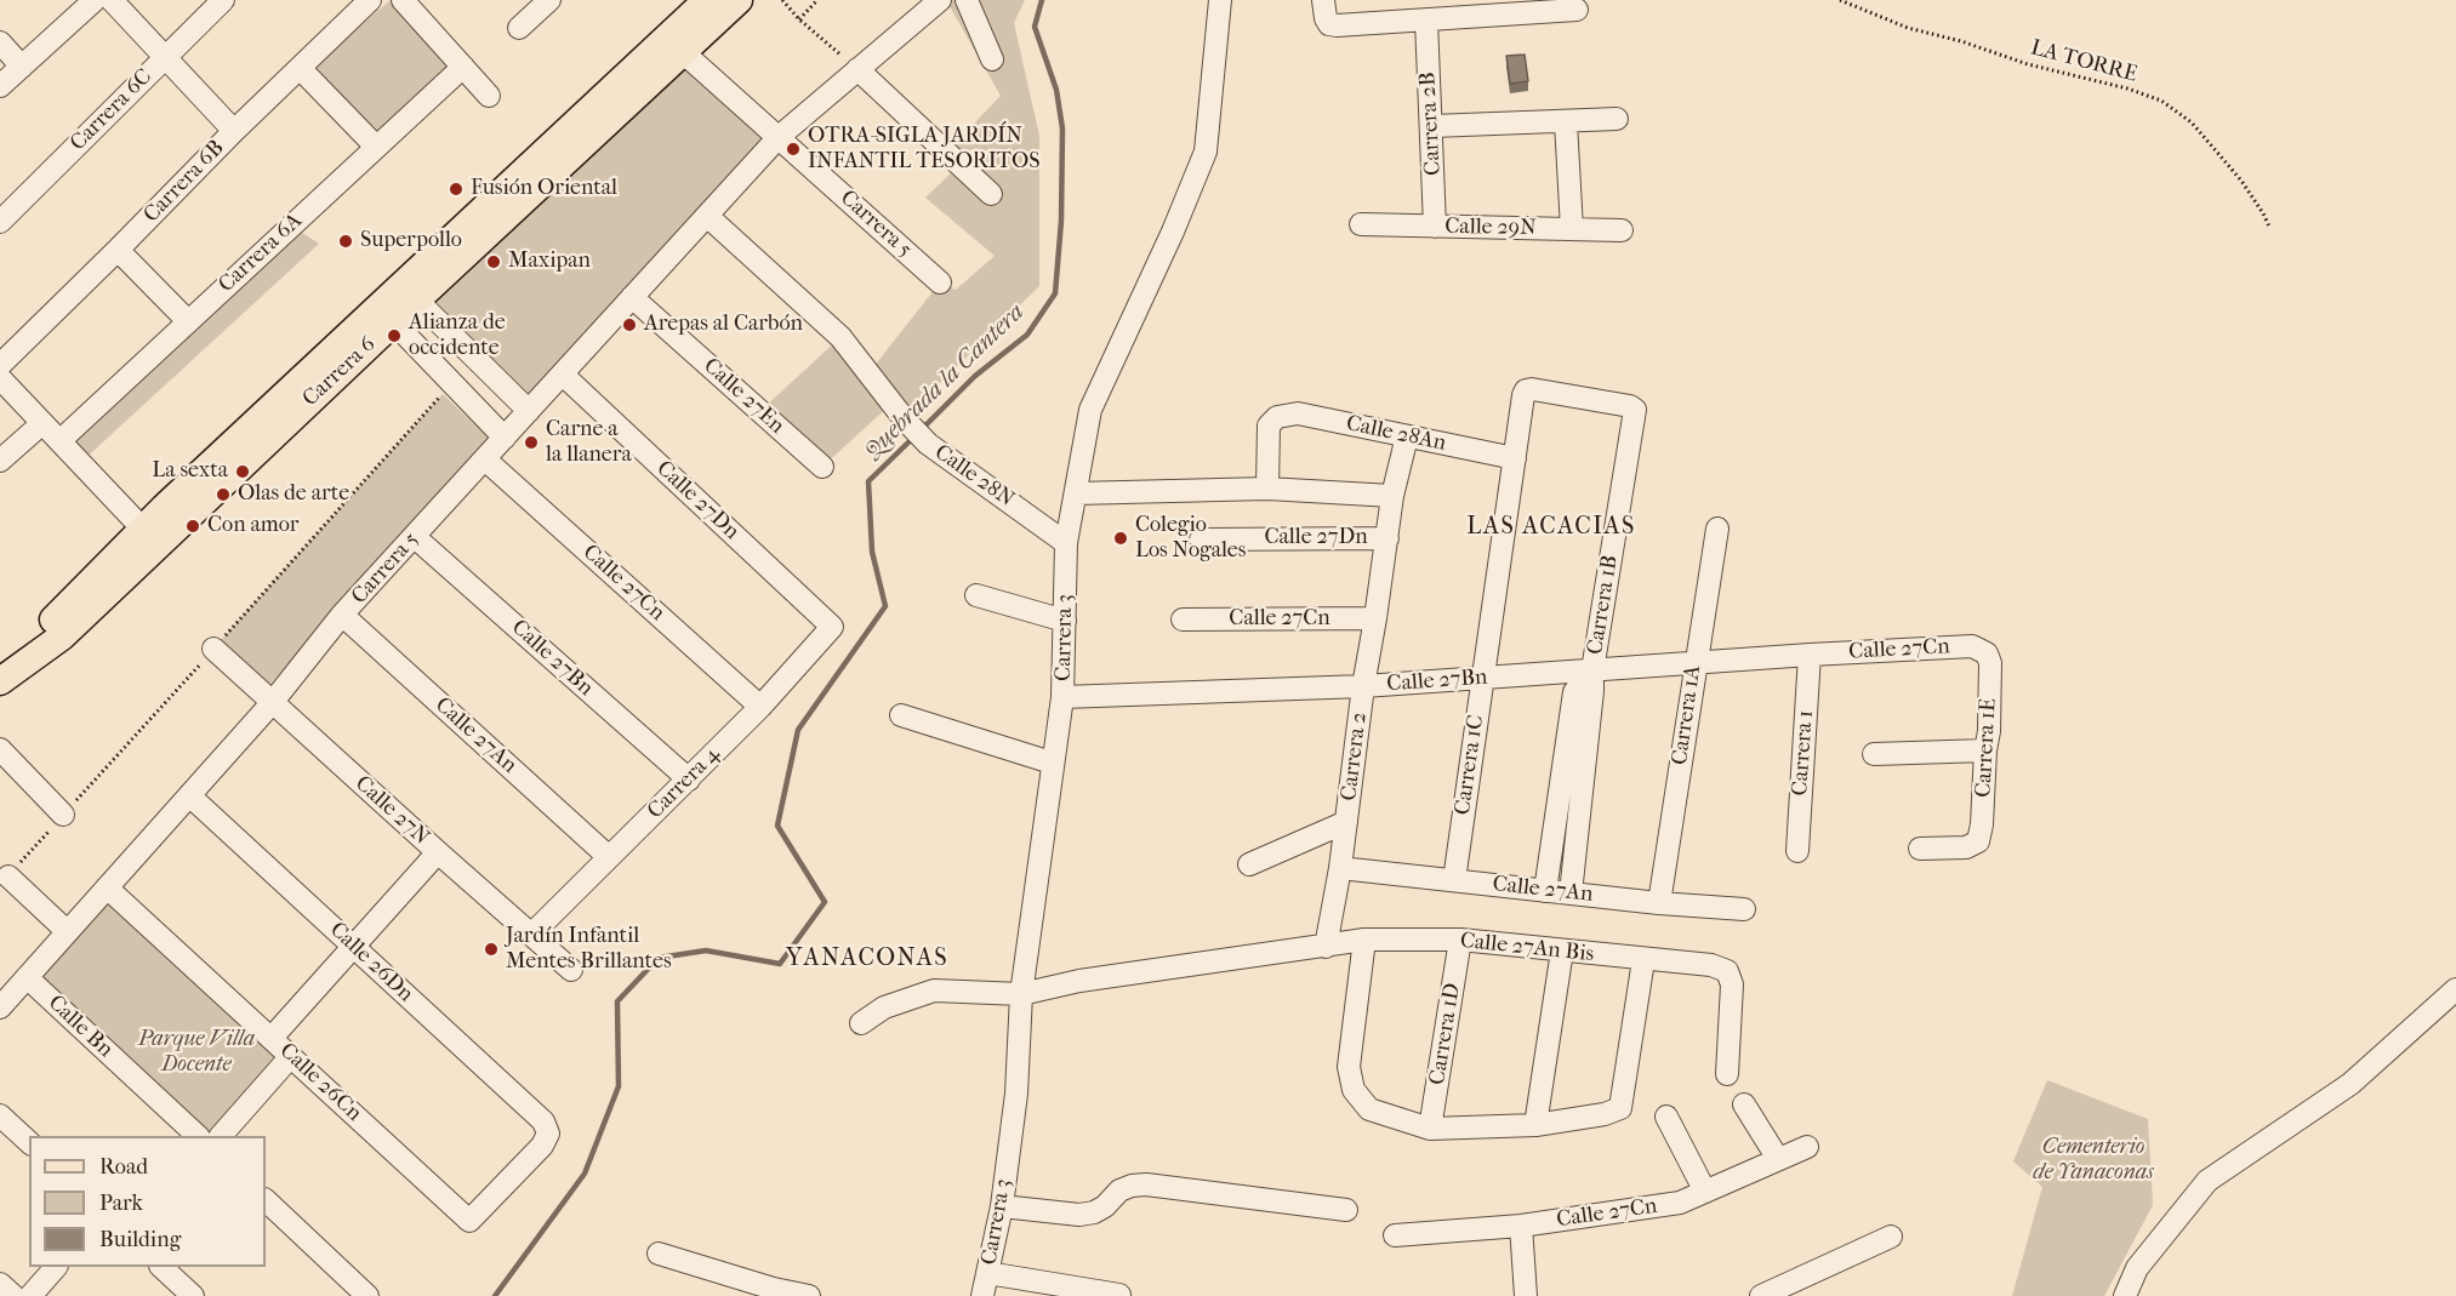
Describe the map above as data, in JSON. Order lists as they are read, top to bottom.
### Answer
{
  "streets": {
    "main road": ["Carrera 6"],
    "street": [
      "Carrera 6C",
      "Carrera 2B",
      "Carrera 6B",
      "Carrera 5",
      "Calle 29N",
      "Carrera 6A",
      "Calle 27En",
      "Calle 28An",
      "Calle 28N",
      "Calle 27Dn",
      "Calle 27Cn",
      "Carrera 1B",
      "Carrera 3",
      "Calle 27Bn",
      "Carrera 1A",
      "Calle 27An",
      "Carrera 1E",
      "Carrera 1",
      "Carrera 2",
      "Carrera 1C",
      "Carrera 4",
      "Calle 27N",
      "Calle 27An Bis",
      "Calle 26Dn",
      "Calle Bn",
      "Carrera 1D",
      "Calle 26Cn"
    ],
    "path": ["LA TORRE"]
  },
  "crossings": [
    ["Carrera 2B", "Calle 29N"],
    ["Carrera 5", "Carrera 6"],
    ["Carrera 5", "Calle 27En"],
    ["Carrera 5", "Calle 28N"],
    ["Carrera 5", "Calle 27Dn"],
    ["Carrera 5", "Calle 27Cn"],
    ["Carrera 5", "Calle 27Bn"],
    ["Carrera 5", "Calle 27An"],
    ["Carrera 5", "Calle 27N"],
    ["Carrera 5", "Calle 26Dn"],
    ["Carrera 5", "Calle Bn"],
    ["Carrera 5", "Calle 26Cn"],
    ["Calle 28An", "Carrera 2"],
    ["Calle 28An", "Carrera 1C"],
    ["Calle 28N", "Carrera 3"],
    ["Calle 27Dn", "Carrera 2"],
    ["Calle 27Dn", "Carrera 4"],
    ["Calle 27Cn", "Calle 27Bn"],
    ["Calle 27Cn", "Carrera 1E"],
    ["Calle 27Cn", "Carrera 1"],
    ["Calle 27Cn", "Carrera 2"],
    ["Calle 27Cn", "Carrera 4"],
    ["Carrera 1B", "Calle 27Bn"],
    ["Carrera 1B", "Calle 27An"],
    ["Carrera 1B", "Carrera 1C"],
    ["Carrera 3", "Calle 27Bn"],
    ["Calle 27Bn", "Carrera 1A"],
    ["Calle 27Bn", "Carrera 1"],
    ["Calle 27Bn", "Carrera 2"],
    ["Calle 27Bn", "Carrera 1C"],
    ["Calle 27Bn", "Carrera 4"],
    ["Carrera 1A", "Calle 27An"],
    ["Calle 27An", "Carrera 2"],
    ["Calle 27An", "Carrera 1C"],
    ["Calle 27An", "Carrera 4"],
    ["Carrera 2", "Calle 27An Bis"],
    ["Carrera 4", "Calle 27N"],
    ["Calle 27An Bis", "Carrera 1D"],
    ["Calle 26Dn", "Calle 26Cn"]
  ],
  "districts": ["LAS ACACIAS", "YANACONAS"],
  "water": ["Quebrada la Cantera"],
  "parks": ["Parque Villa Docente", "Cementerio de Yanaconas"],
  "places": [
    "OTRA-SIGLA JARDÍN INFANTIL TESORITOS",
    "Fusión Oriental",
    "Superpollo",
    "Maxipan",
    "Arepas al Carbón",
    "Alianza de occidente",
    "Carne a la llanera",
    "La sexta",
    "Olas de arte",
    "Con amor",
    "Colegio Los Nogales",
    "Jardín Infantil Mentes Brillantes"
  ],
  "legend": ["Road", "Park", "Building"]
}
